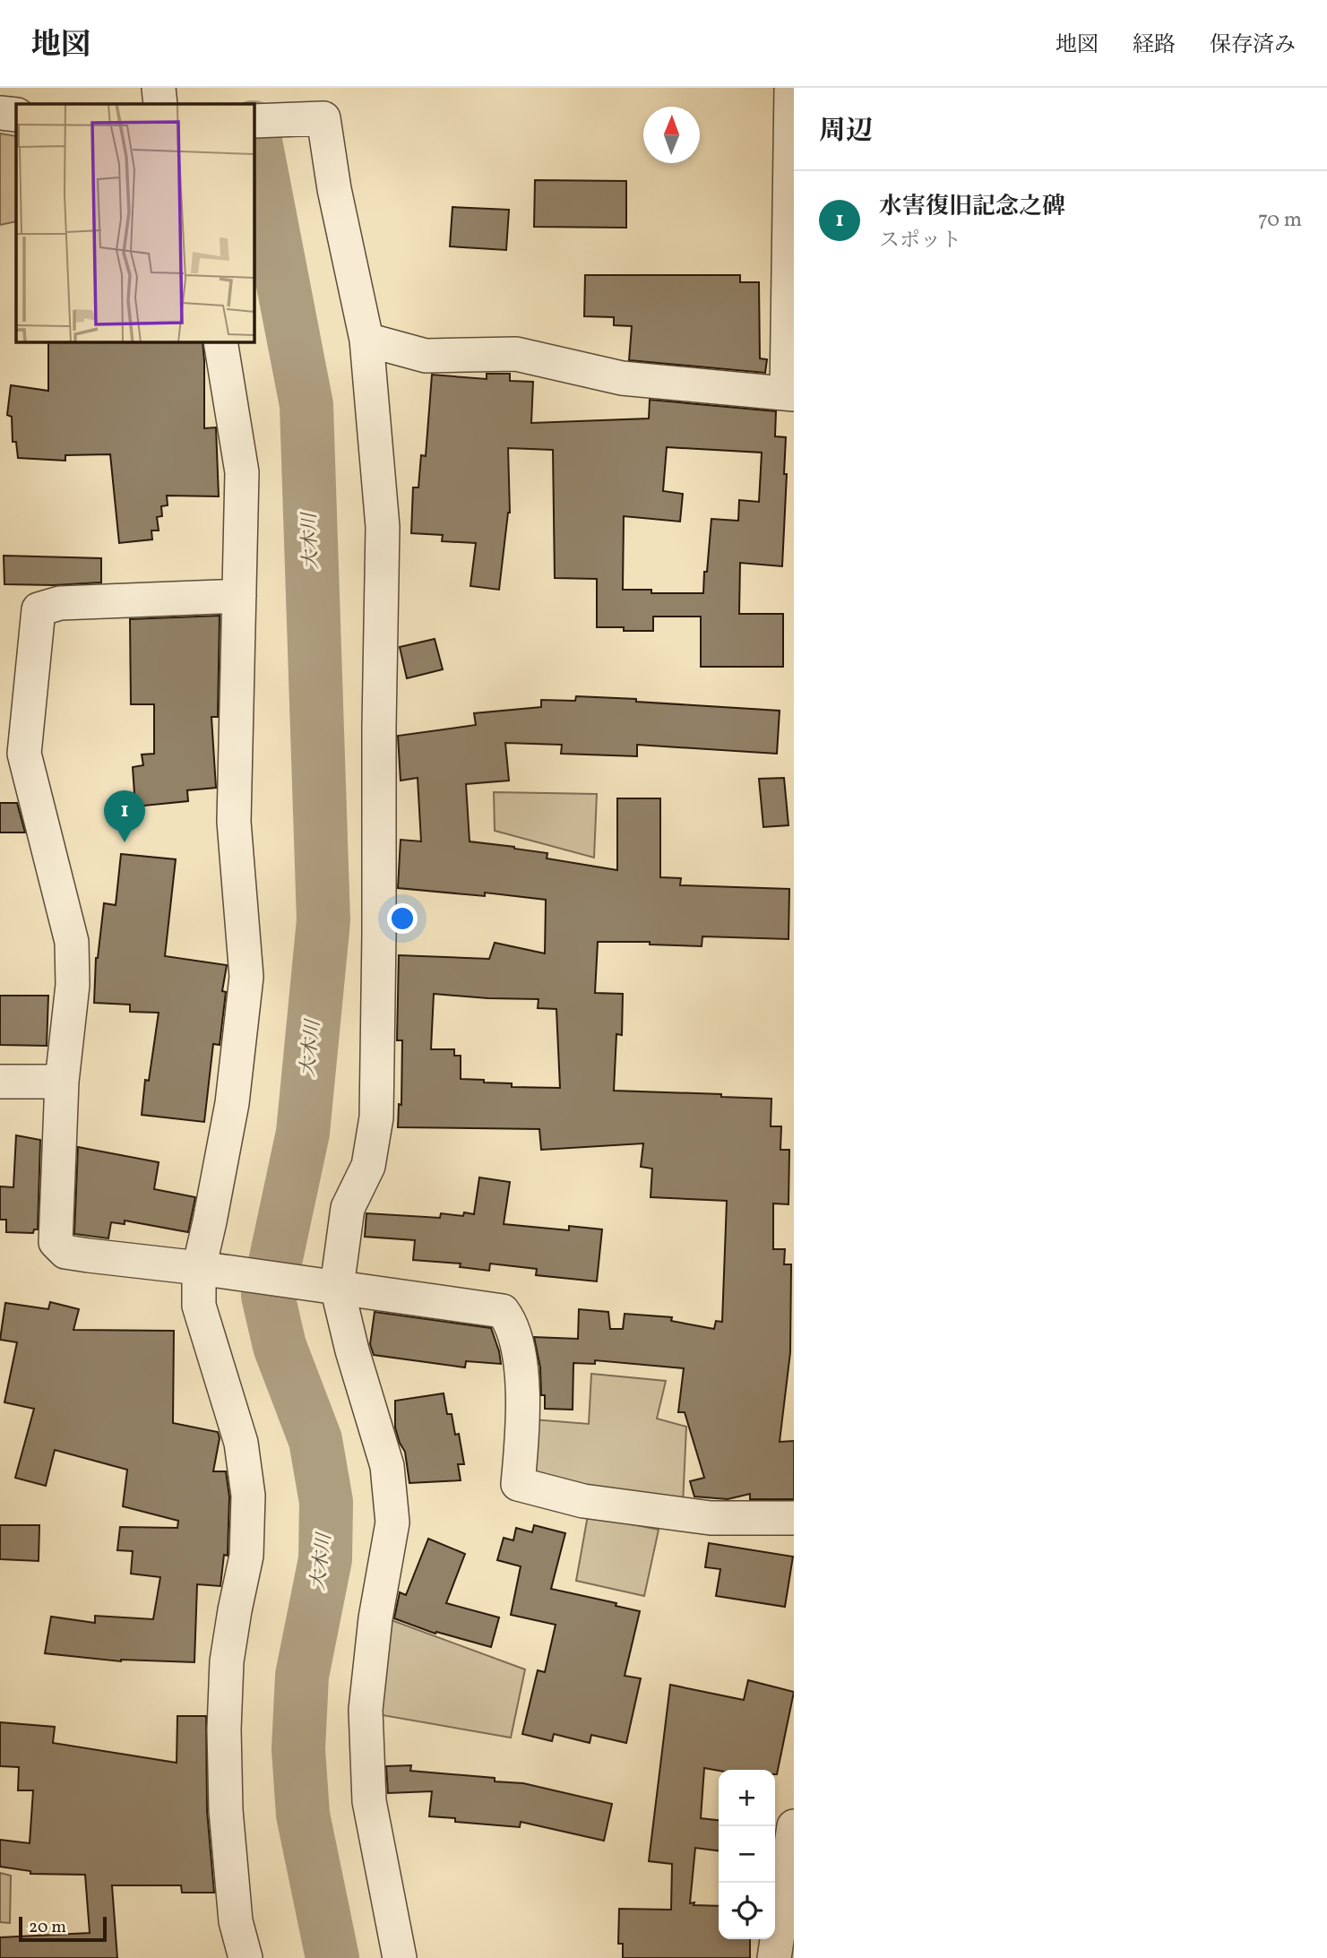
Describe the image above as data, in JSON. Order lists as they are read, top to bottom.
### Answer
{
  "water": ["大木川"],
  "scale_bar": "20 m",
  "north": "top",
  "page": {
    "header": "地図",
    "nav": ["地図", "経路", "保存済み"],
    "heading": "周辺",
    "list": [
      {
        "mark": "1",
        "name": "水害復旧記念之碑",
        "note": "スポット",
        "value": "70 m"
      }
    ],
    "pins": "1",
    "map_buttons": ["+", "−"],
    "scale": "20 m"
  }
}
